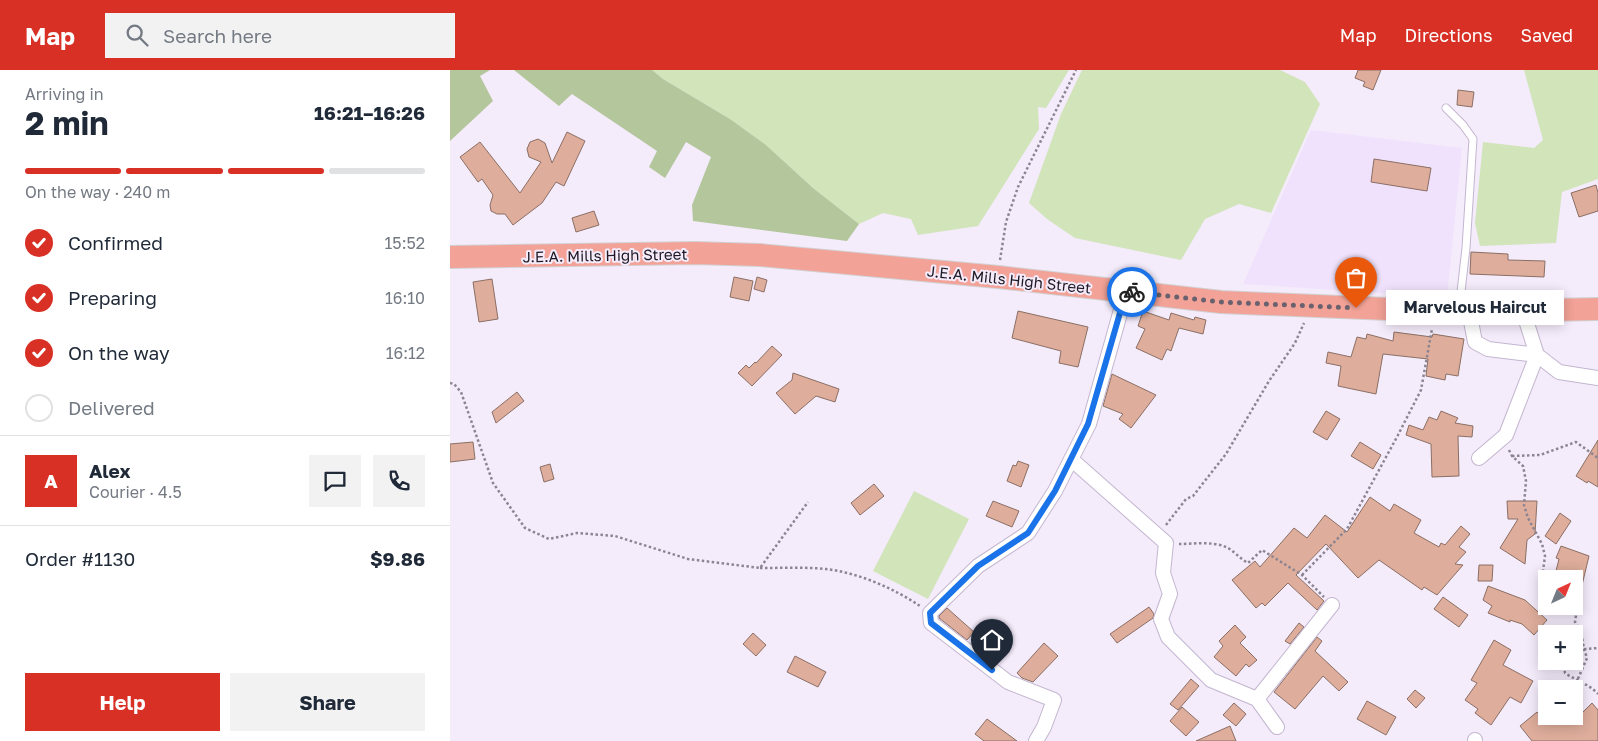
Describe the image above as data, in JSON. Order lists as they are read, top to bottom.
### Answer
{
  "streets": {
    "highway": ["J.E.A. Mills High Street"]
  },
  "places": ["Marvelous Haircut"],
  "north": "top right",
  "page": {
    "header": "Map",
    "search": "Search here",
    "nav": ["Map", "Directions", "Saved"],
    "heading": ["2 min", "Arriving in", "16:21–16:26"],
    "panel": [
      "Alex",
      "Courier · 4.5",
      "Order #1130",
      "$9.86"
    ],
    "bar": "On the way · 240 m",
    "list": [
      ["Confirmed", "15:52"],
      ["Preparing", "16:10"],
      ["On the way", "16:12"],
      "Delivered"
    ],
    "bubble": "Marvelous Haircut",
    "round": "A",
    "map_buttons": ["+", "−"],
    "buttons": ["Help", "Share"]
  }
}
